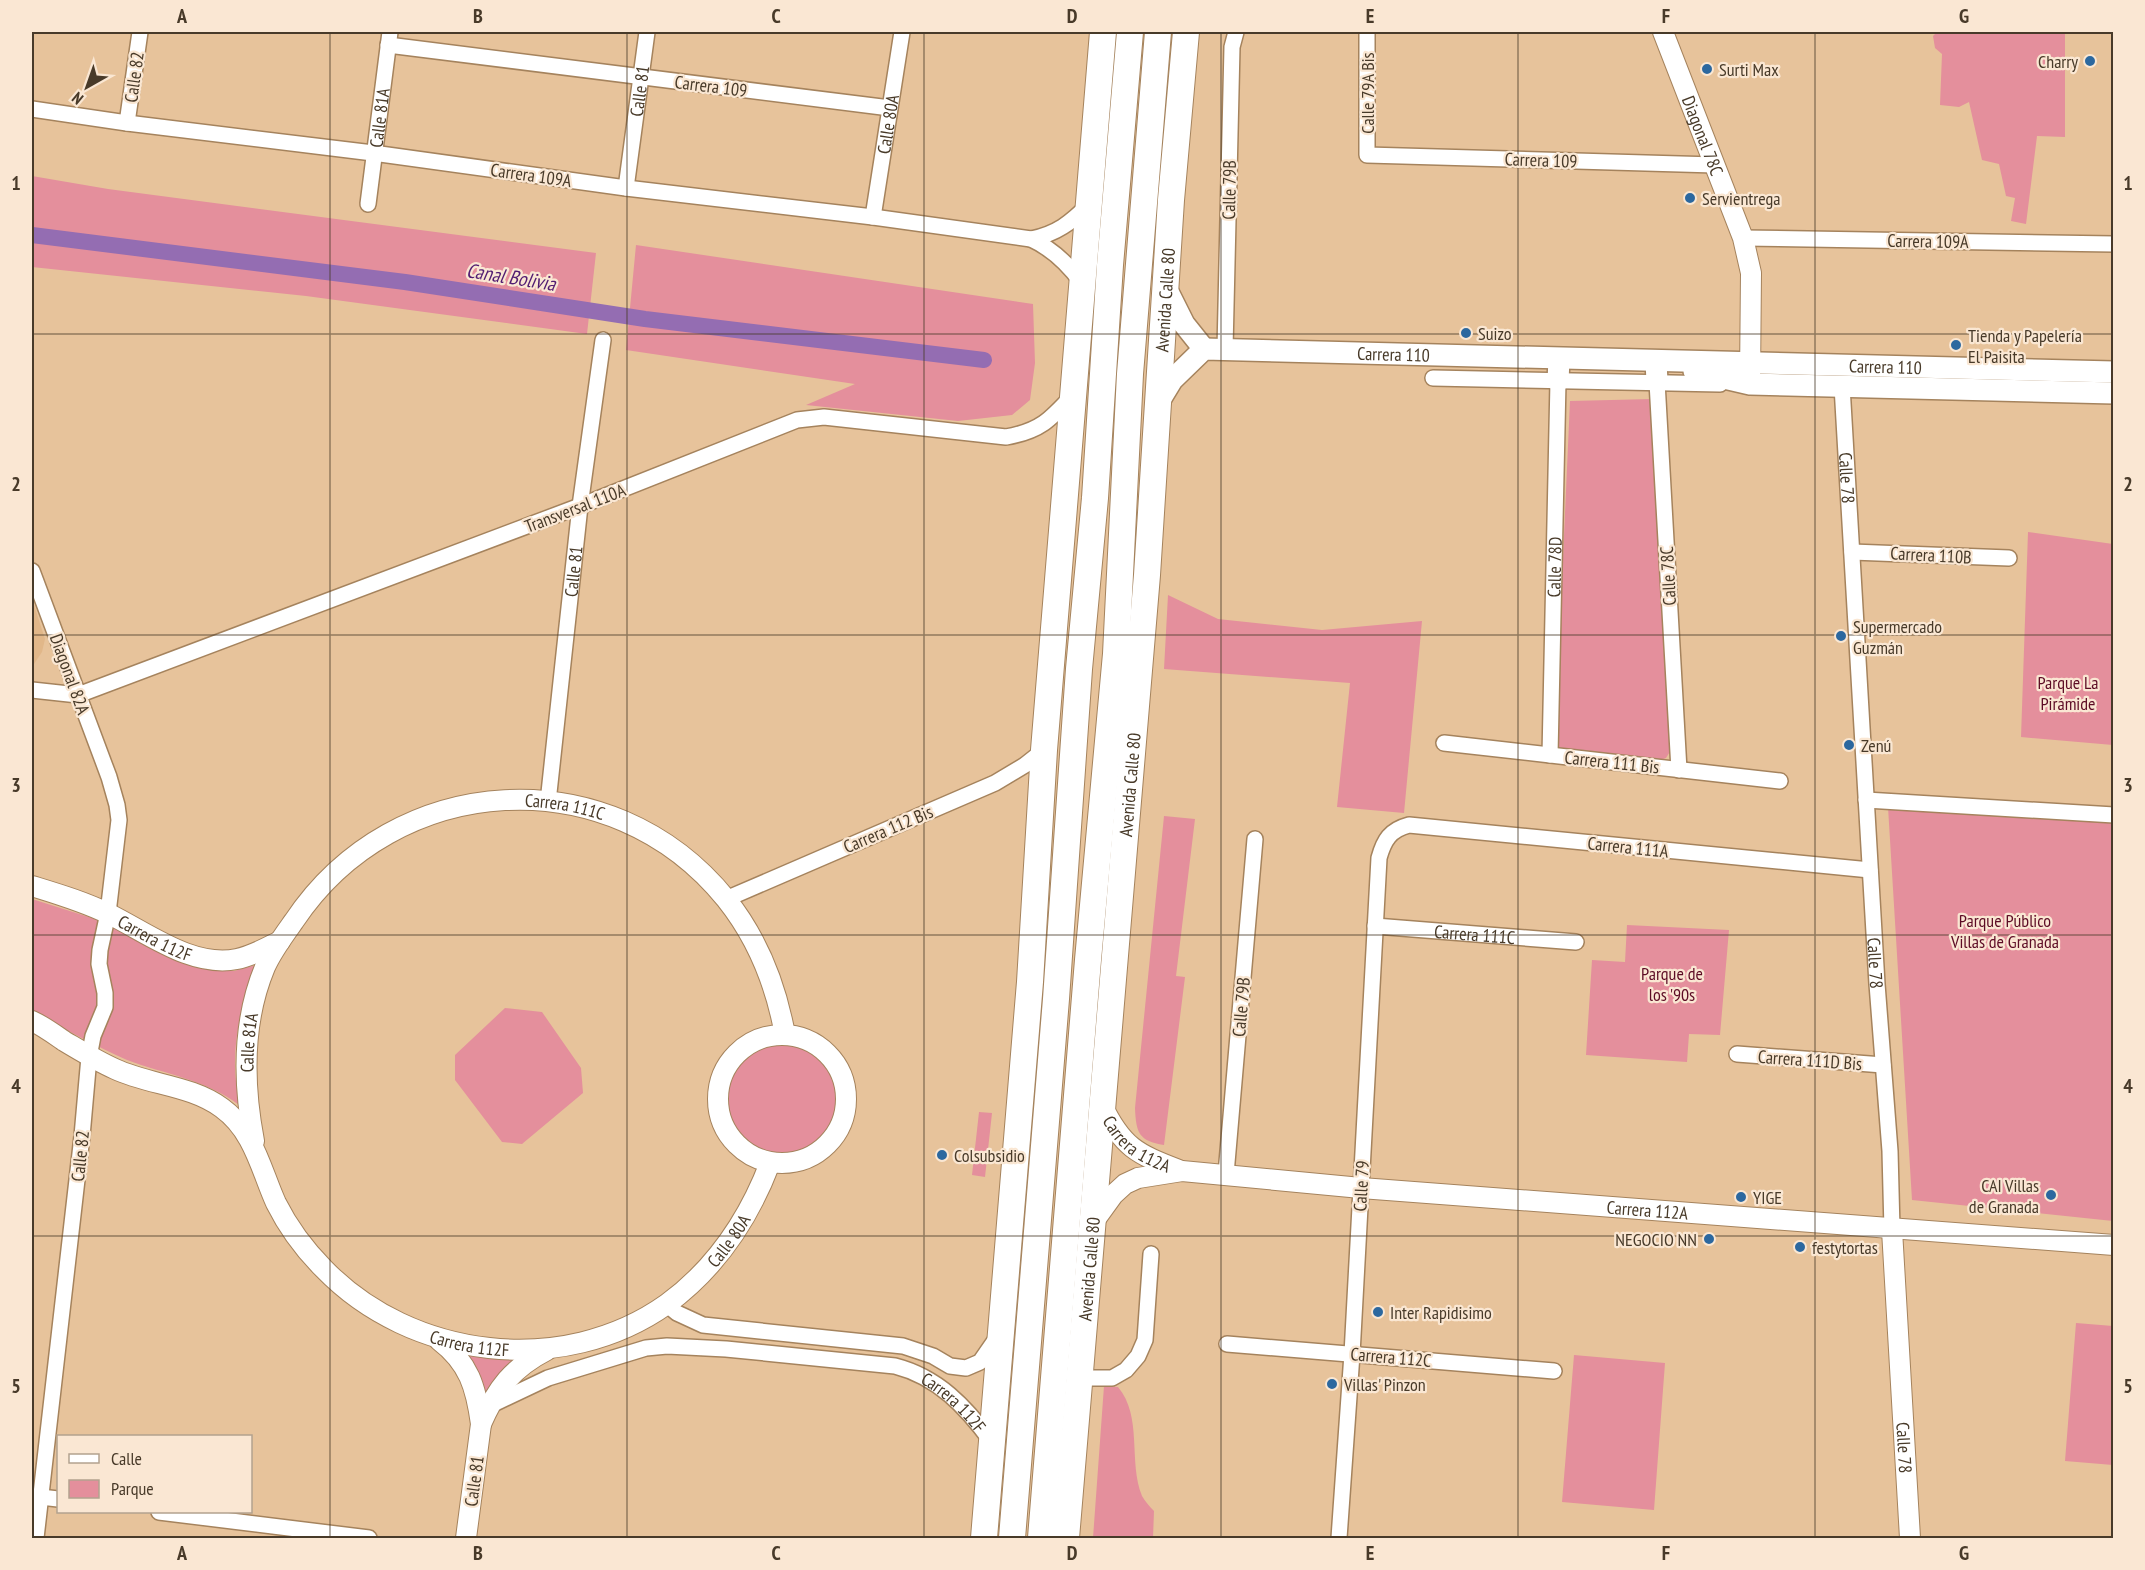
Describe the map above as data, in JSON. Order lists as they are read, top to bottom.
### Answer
{
  "streets": {
    "highway": ["Avenida Calle 80"],
    "main road": ["Carrera 110"],
    "street": [
      "Calle 82",
      "Carrera 109",
      "Calle 81",
      "Calle 79A Bis",
      "Calle 81A",
      "Calle 80A",
      "Diagonal 78C",
      "Carrera 109A",
      "Calle 79B",
      "Calle 78",
      "Transversal 110A",
      "Carrera 110B",
      "Calle 78D",
      "Calle 78C",
      "Diagonal 82A",
      "Carrera 111 Bis",
      "Carrera 111C",
      "Carrera 112 Bis",
      "Carrera 111A",
      "Carrera 112F",
      "Carrera 111D Bis",
      "Carrera 112A",
      "Calle 79",
      "Carrera 112C"
    ]
  },
  "crossings": [
    ["Calle 82", "Carrera 109A"],
    ["Calle 82", "Diagonal 82A"],
    ["Calle 82", "Carrera 112F"],
    ["Carrera 109", "Calle 81"],
    ["Carrera 109", "Calle 79A Bis"],
    ["Carrera 109", "Calle 81A"],
    ["Carrera 109", "Calle 80A"],
    ["Carrera 109", "Diagonal 78C"],
    ["Calle 81", "Carrera 109A"],
    ["Calle 81", "Transversal 110A"],
    ["Calle 81", "Carrera 111C"],
    ["Calle 81", "Carrera 112F"],
    ["Calle 81A", "Carrera 109A"],
    ["Calle 81A", "Carrera 111C"],
    ["Calle 81A", "Carrera 112F"],
    ["Calle 80A", "Carrera 109A"],
    ["Calle 80A", "Carrera 111C"],
    ["Calle 80A", "Carrera 112F"],
    ["Diagonal 78C", "Carrera 109A"],
    ["Calle 79B", "Carrera 110"],
    ["Calle 79B", "Carrera 112A"],
    ["Avenida Calle 80", "Carrera 112A"],
    ["Carrera 110", "Calle 78"],
    ["Carrera 110", "Calle 78D"],
    ["Carrera 110", "Calle 78C"],
    ["Calle 78", "Carrera 110B"],
    ["Calle 78", "Carrera 111A"],
    ["Calle 78", "Carrera 111D Bis"],
    ["Calle 78", "Carrera 112A"],
    ["Transversal 110A", "Diagonal 82A"],
    ["Calle 78D", "Carrera 111 Bis"],
    ["Calle 78C", "Carrera 111 Bis"],
    ["Carrera 111C", "Carrera 112 Bis"],
    ["Carrera 111C", "Carrera 112F"],
    ["Carrera 111C", "Calle 79"],
    ["Carrera 111A", "Calle 79"],
    ["Carrera 112A", "Calle 79"],
    ["Calle 79", "Carrera 112C"]
  ],
  "water": ["Canal Bolivia"],
  "parks": ["Parque La Pirámide", "Parque Público Villas de Granada", "Parque de los '90s"],
  "places": [
    "Charry",
    "Surti Max",
    "Servientrega",
    "Suizo",
    "Tienda y Papelería El Paisita",
    "Supermercado Guzmán",
    "Zenú",
    "Colsubsidio",
    "CAI Villas de Granada",
    "YIGE",
    "NEGOCIO NN",
    "festytortas",
    "Inter Rapidisimo",
    "Villas' Pinzon"
  ],
  "legend": ["Calle", "Parque"],
  "north": "bottom left",
  "grid": {
    "columns": [
      "A",
      "B",
      "C",
      "D",
      "E",
      "F",
      "G"
    ],
    "rows": [
      "1",
      "2",
      "3",
      "4",
      "5"
    ]
  }
}
